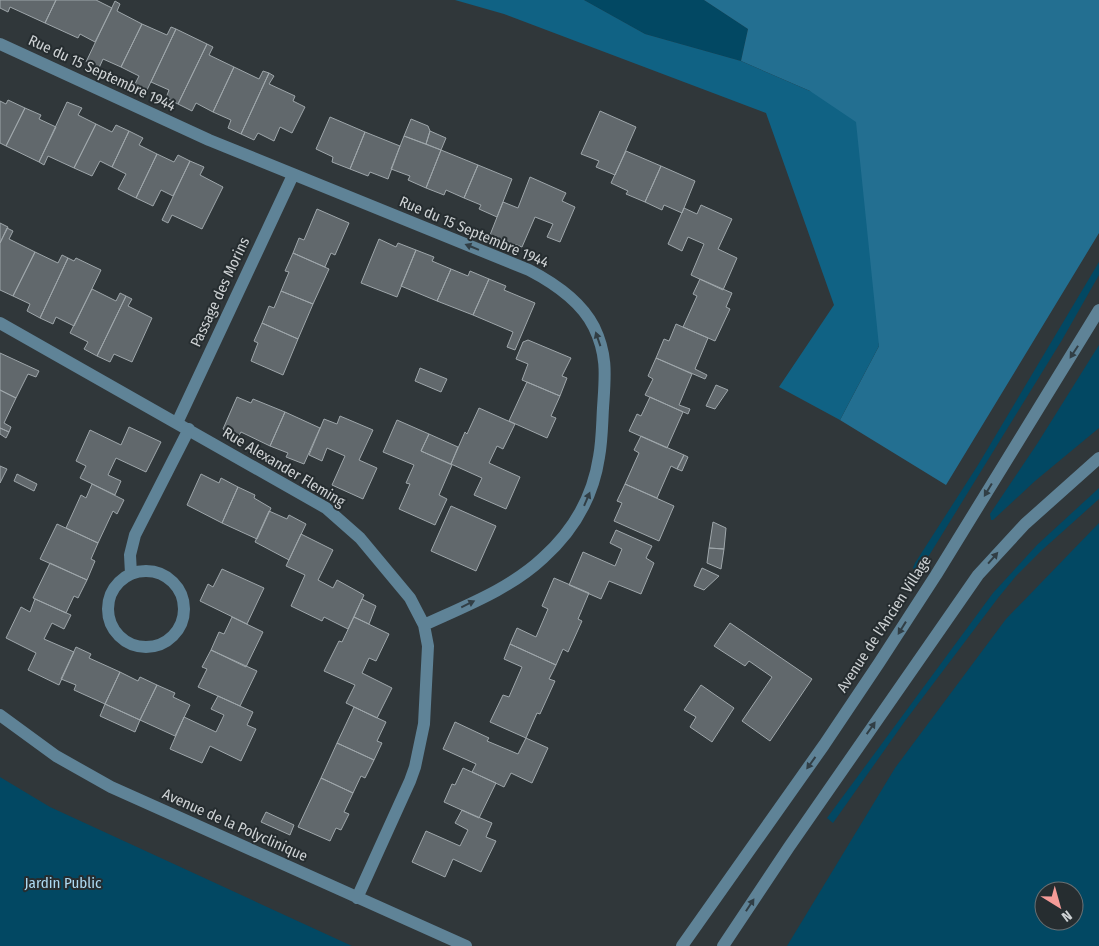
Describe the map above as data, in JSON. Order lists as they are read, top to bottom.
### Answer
{
  "streets": {
    "street": [
      "Rue du 15 Septembre 1944",
      "Passage des Morins",
      "Rue Alexander Fleming",
      "Avenue de l'Ancien Village",
      "Avenue de la Polyclinique"
    ]
  },
  "crossings": [
    ["Rue du 15 Septembre 1944", "Passage des Morins"],
    ["Rue du 15 Septembre 1944", "Rue Alexander Fleming"],
    ["Passage des Morins", "Rue Alexander Fleming"],
    ["Rue Alexander Fleming", "Avenue de la Polyclinique"]
  ],
  "parks": ["Jardin Public"],
  "north": "bottom right"
}
